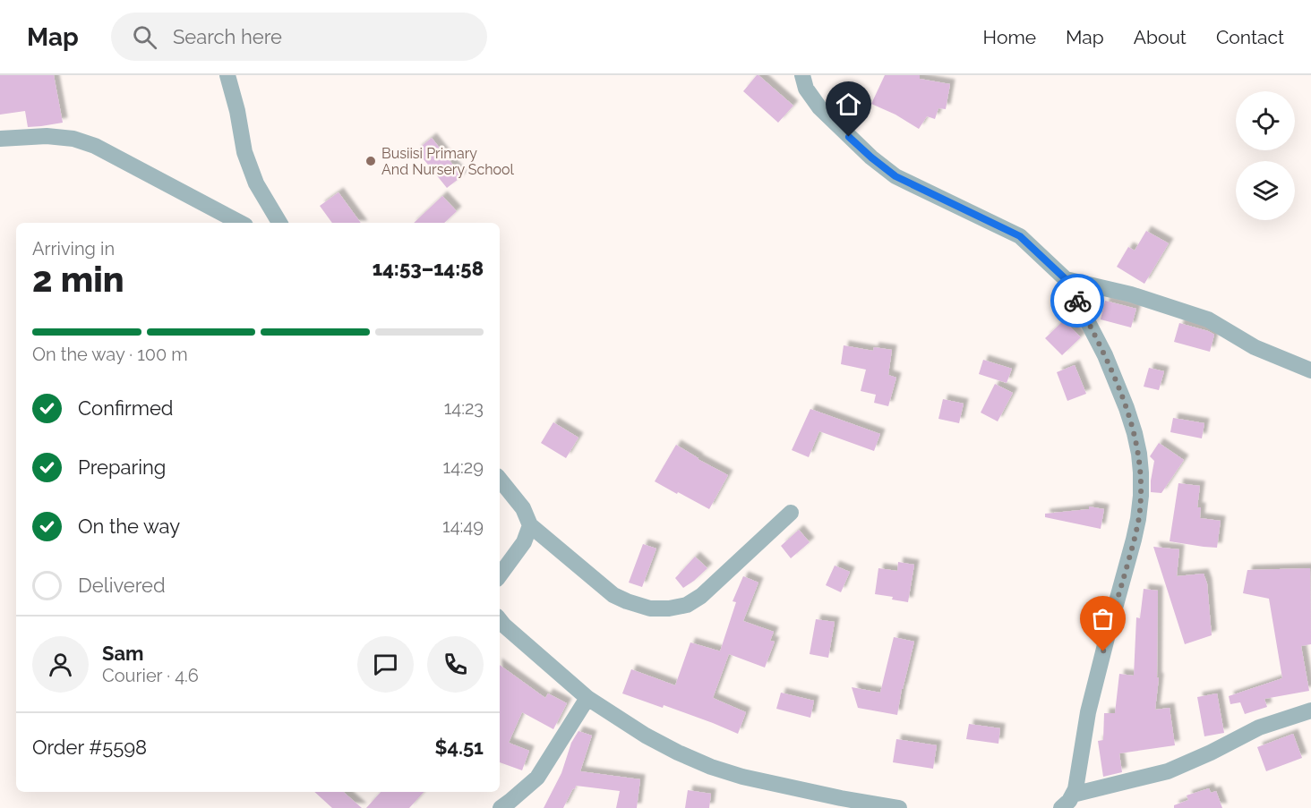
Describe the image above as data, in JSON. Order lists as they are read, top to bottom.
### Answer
{
  "places": ["Busiisi Primary And Nursery School"],
  "page": {
    "header": "Map",
    "search": "Search here",
    "nav": [
      "Home",
      "Map",
      "About",
      "Contact"
    ],
    "heading": ["2 min", "Arriving in", "14:53–14:58"],
    "panel": [
      "Sam",
      "Courier · 4.6",
      "Order #5598",
      "$4.51"
    ],
    "bar": "On the way · 100 m",
    "list": [
      ["Confirmed", "14:23"],
      ["Preparing", "14:29"],
      ["On the way", "14:49"],
      "Delivered"
    ]
  }
}
